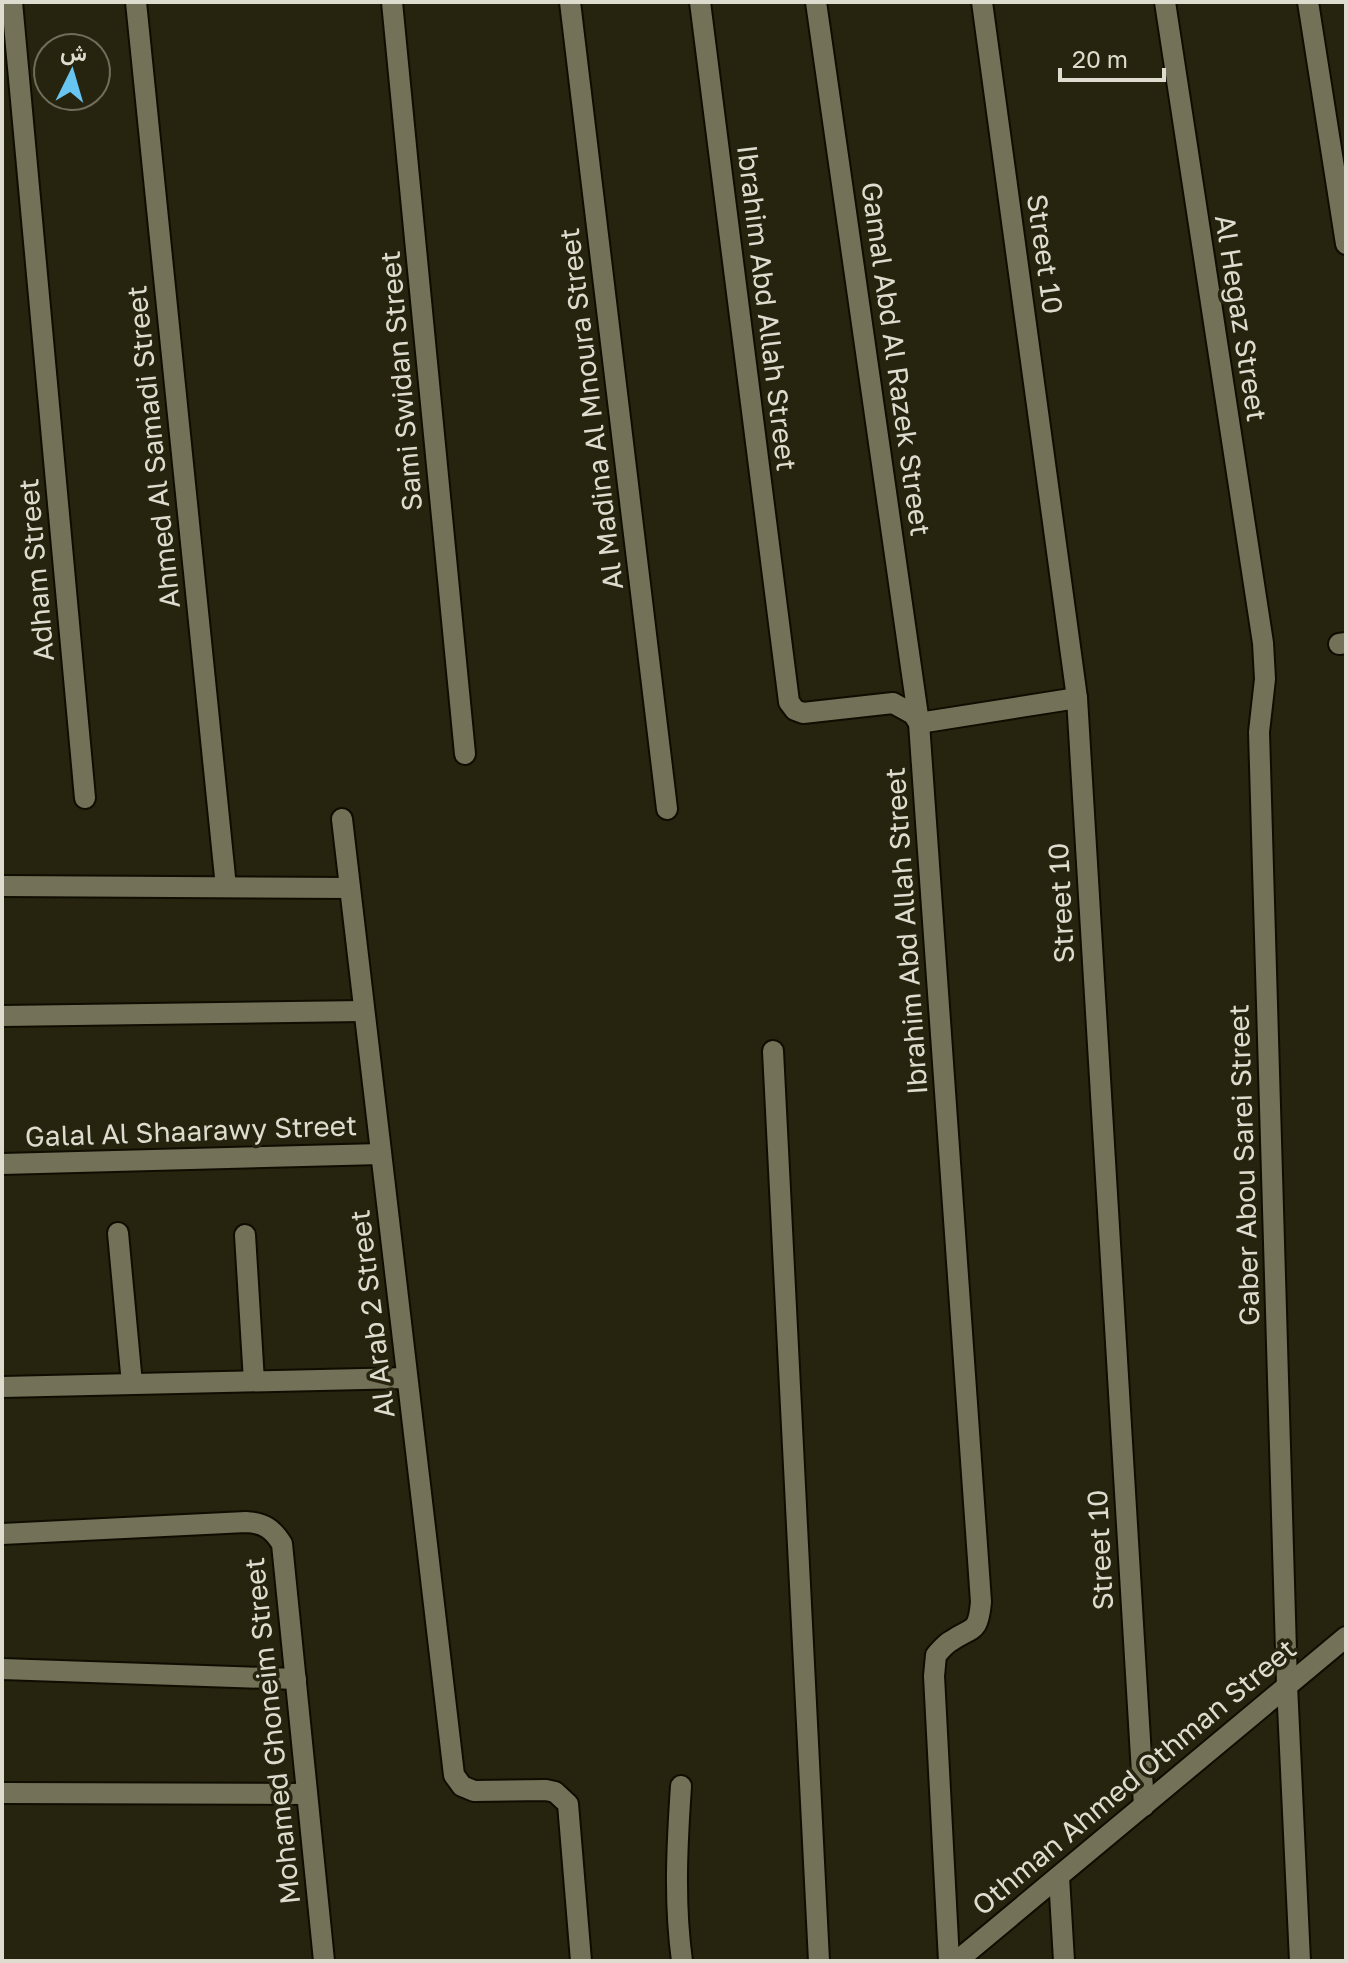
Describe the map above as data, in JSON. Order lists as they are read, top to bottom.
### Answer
{
  "streets": {
    "street": [
      "Street 10",
      "Ibrahim Abd Allah Street",
      "Al Hegaz Street",
      "Gamal Abd Al Razek Street",
      "Sami Swidan Street",
      "Al Madina Al Mnoura Street",
      "Ahmed Al Samadi Street",
      "Adham Street",
      "Galal Al Shaarawy Street",
      "Gaber Abou Sarei Street",
      "Al Arab 2 Street",
      "Mohamed Ghoneim Street",
      "Othman Ahmed Othman Street"
    ]
  },
  "crossings": [
    ["Street 10", "Othman Ahmed Othman Street"],
    ["Ibrahim Abd Allah Street", "Gamal Abd Al Razek Street"],
    ["Al Hegaz Street", "Gaber Abou Sarei Street"],
    ["Galal Al Shaarawy Street", "Al Arab 2 Street"],
    ["Gaber Abou Sarei Street", "Othman Ahmed Othman Street"]
  ],
  "scale_bar": "20 m",
  "north": "top"
}
